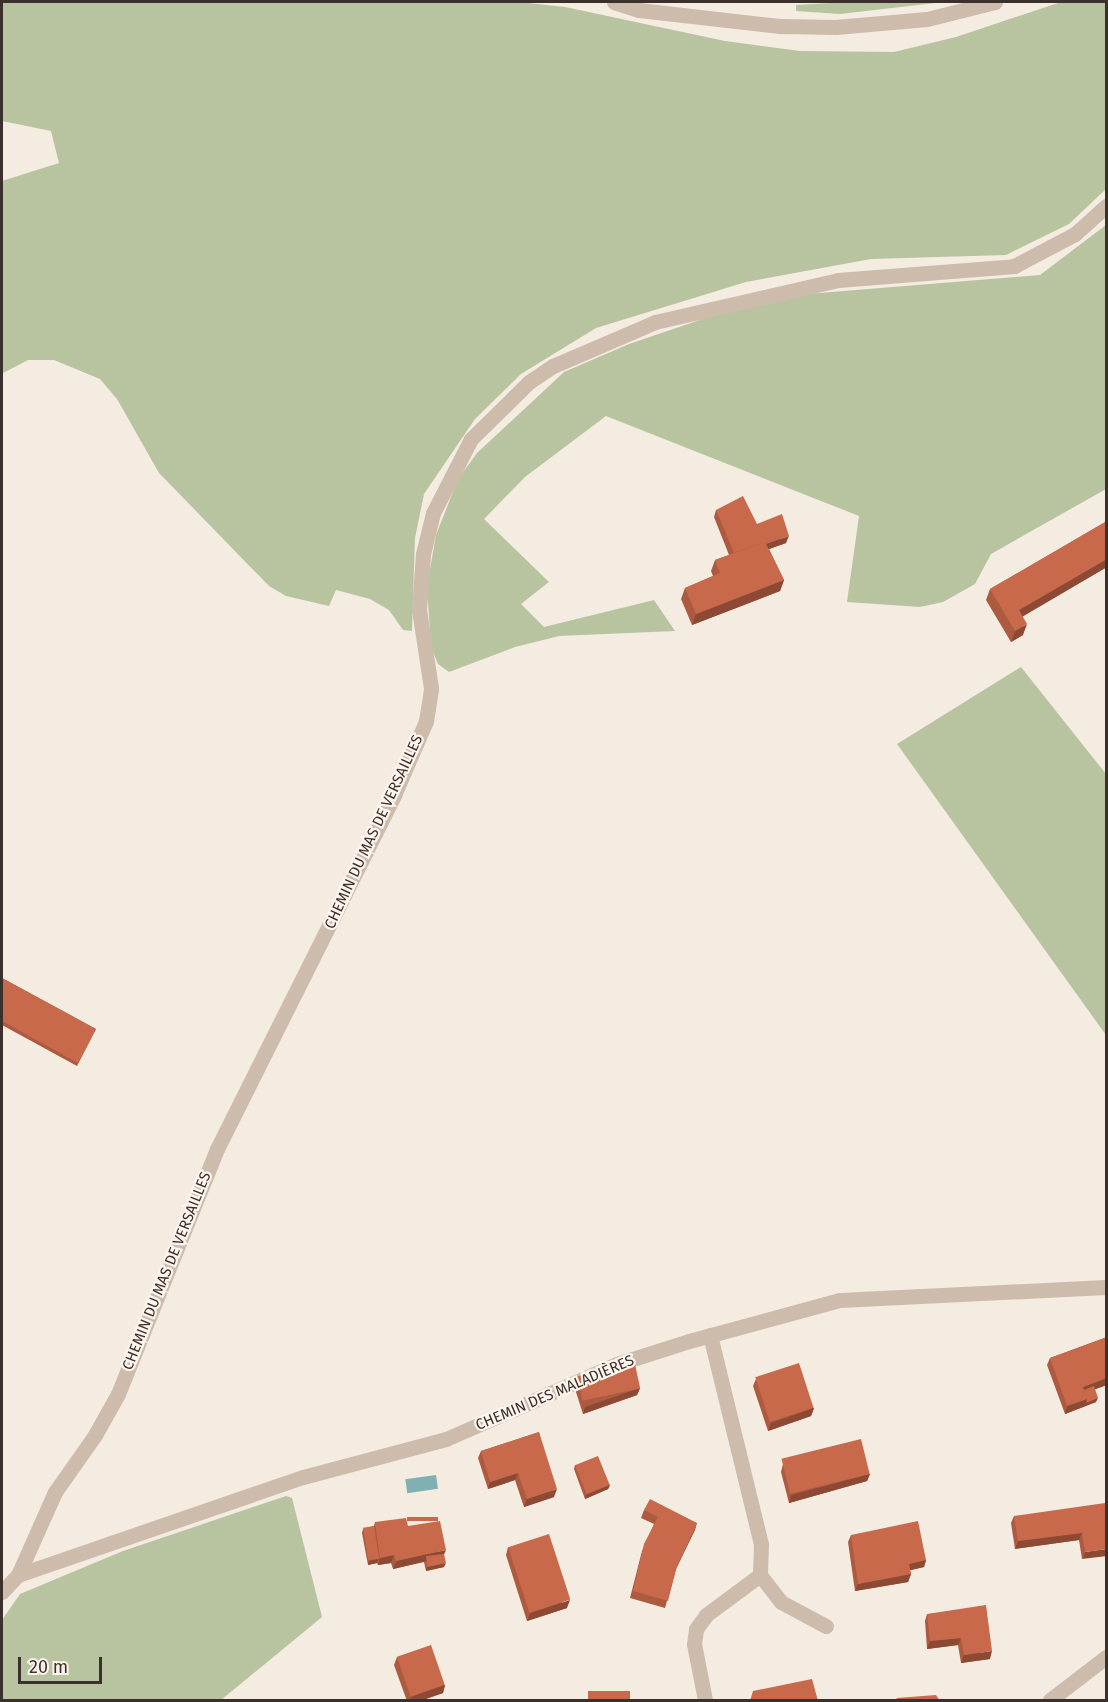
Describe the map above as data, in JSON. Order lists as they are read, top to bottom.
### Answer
{
  "streets": {
    "street": ["CHEMIN DU MAS DE VERSAILLES", "CHEMIN DES MALADIÈRES"]
  },
  "crossings": [
    ["CHEMIN DU MAS DE VERSAILLES", "CHEMIN DES MALADIÈRES"]
  ],
  "scale_bar": "20 m"
}
